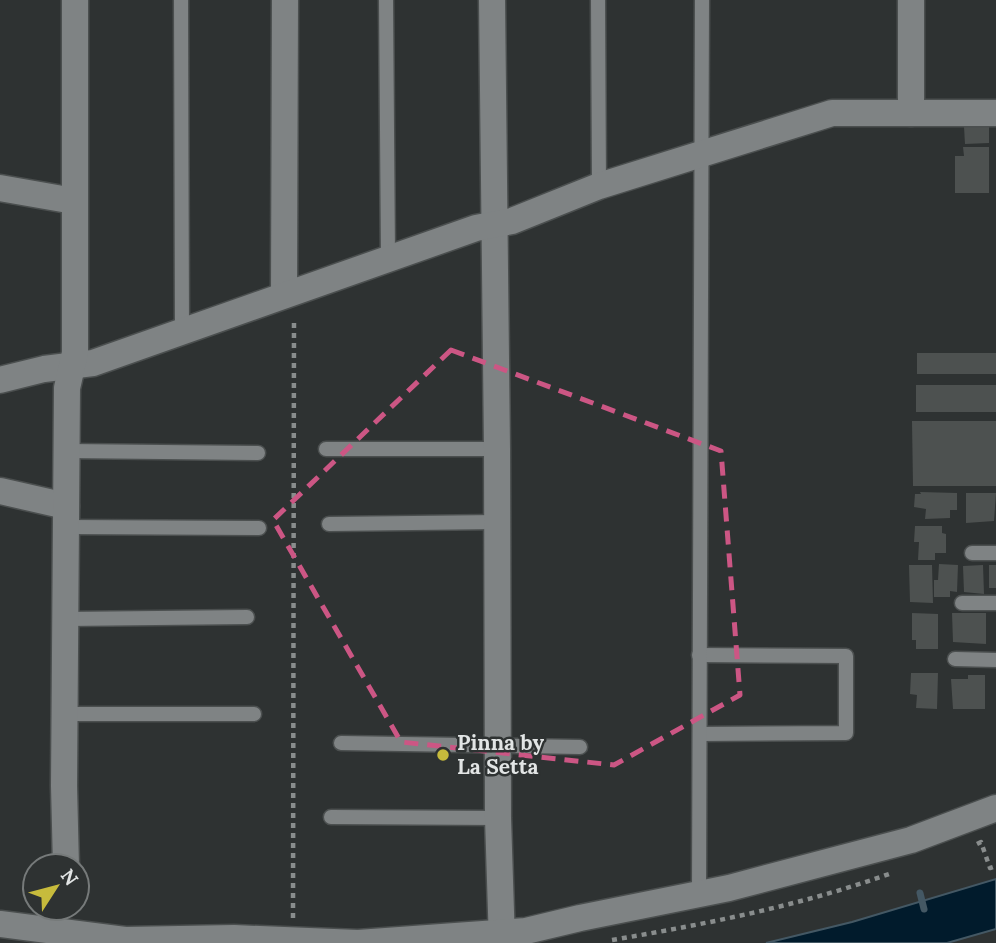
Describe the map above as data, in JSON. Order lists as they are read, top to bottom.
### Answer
{
  "places": ["Pinna by La Setta"],
  "north": "top right"
}
